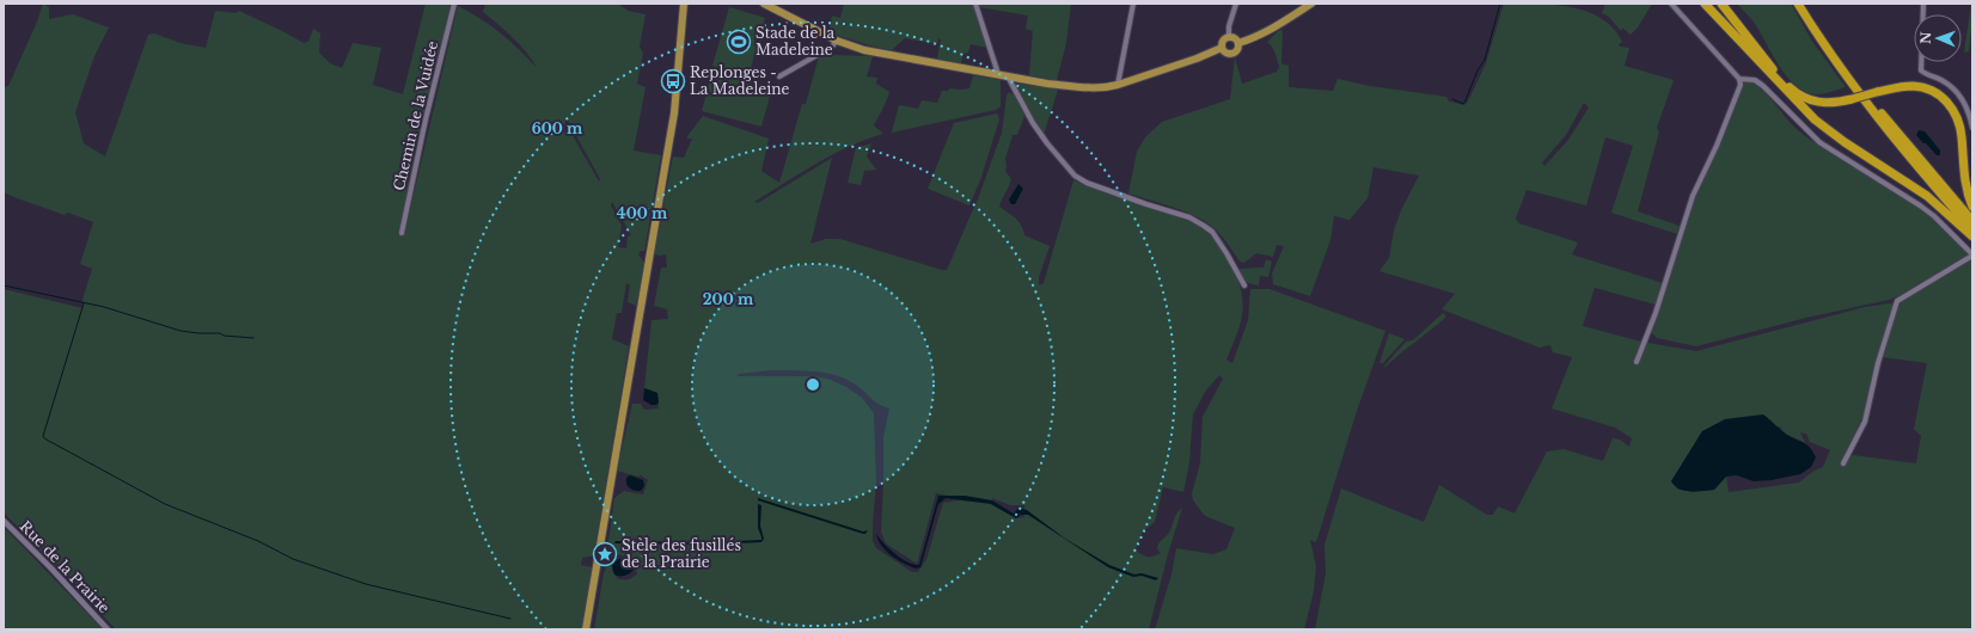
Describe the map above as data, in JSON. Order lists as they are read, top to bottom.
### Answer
{
  "streets": {
    "street": ["Chemin de la Vuidée", "Rue de la Prairie"]
  },
  "places": {
    "sports": ["Stade de la Madeleine"],
    "bus stop": ["Replonges - La Madeleine"],
    "place": ["Stèle des fusillés de la Prairie"]
  },
  "north": "left",
  "rings": ["600 m", "400 m", "200 m"]
}
